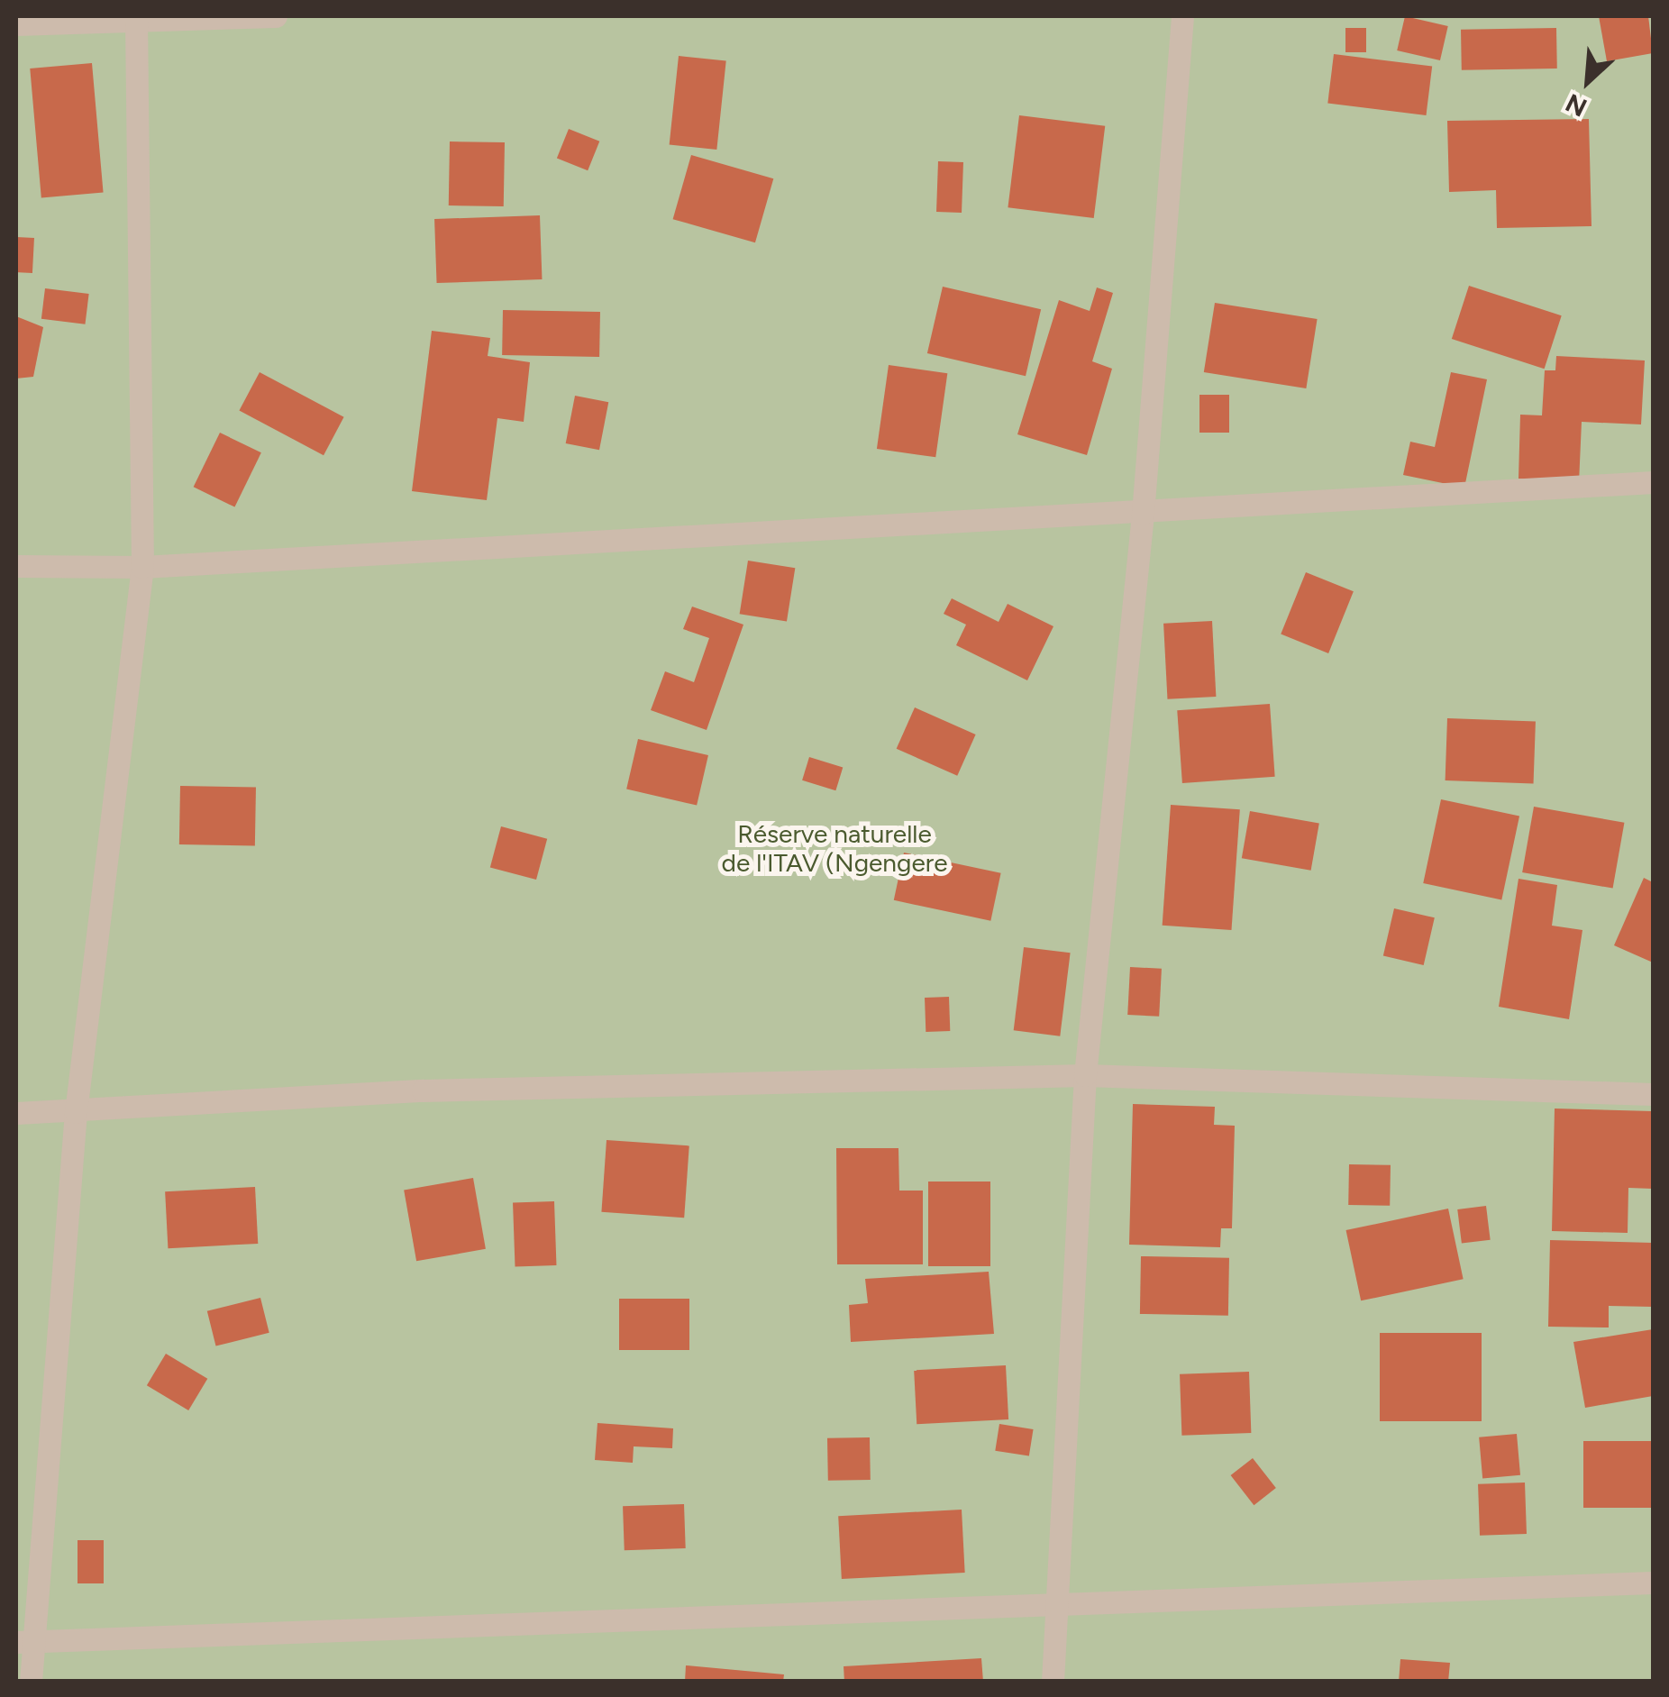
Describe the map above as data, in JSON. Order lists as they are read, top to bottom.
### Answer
{
  "parks": ["Réserve naturelle de l'ITAV (Ngengere"],
  "north": "bottom left"
}
